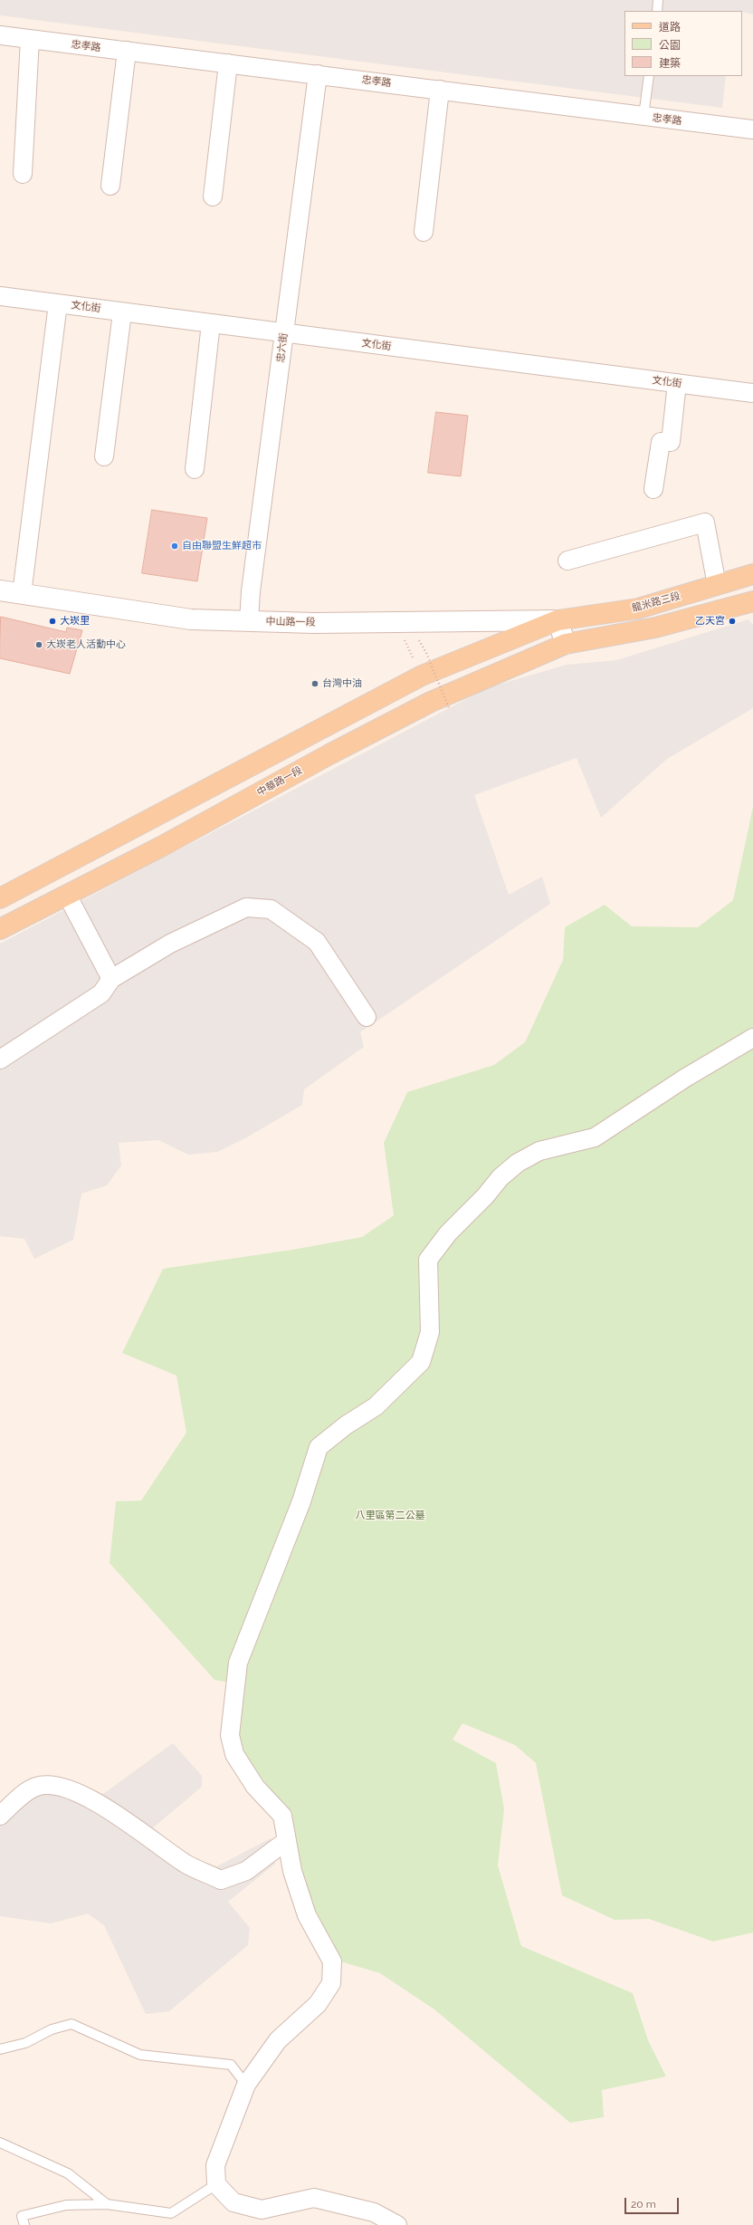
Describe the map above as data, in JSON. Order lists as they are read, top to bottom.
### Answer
{
  "streets": {
    "main road": ["龍米路三段", "中山路一段", "中華路一段"],
    "street": ["忠孝路", "文化街", "忠六街"]
  },
  "crossings": [
    ["忠孝路", "忠六街"],
    ["文化街", "忠六街"],
    ["忠六街", "中山路一段"],
    ["龍米路三段", "中山路一段"]
  ],
  "parks": ["八里區第二公墓"],
  "places": [
    "自由聯盟生鮮超市",
    "大崁里",
    "乙天宮",
    "大崁老人活動中心",
    "台灣中油"
  ],
  "legend": ["道路", "公園", "建築"],
  "scale_bar": "20 m"
}
